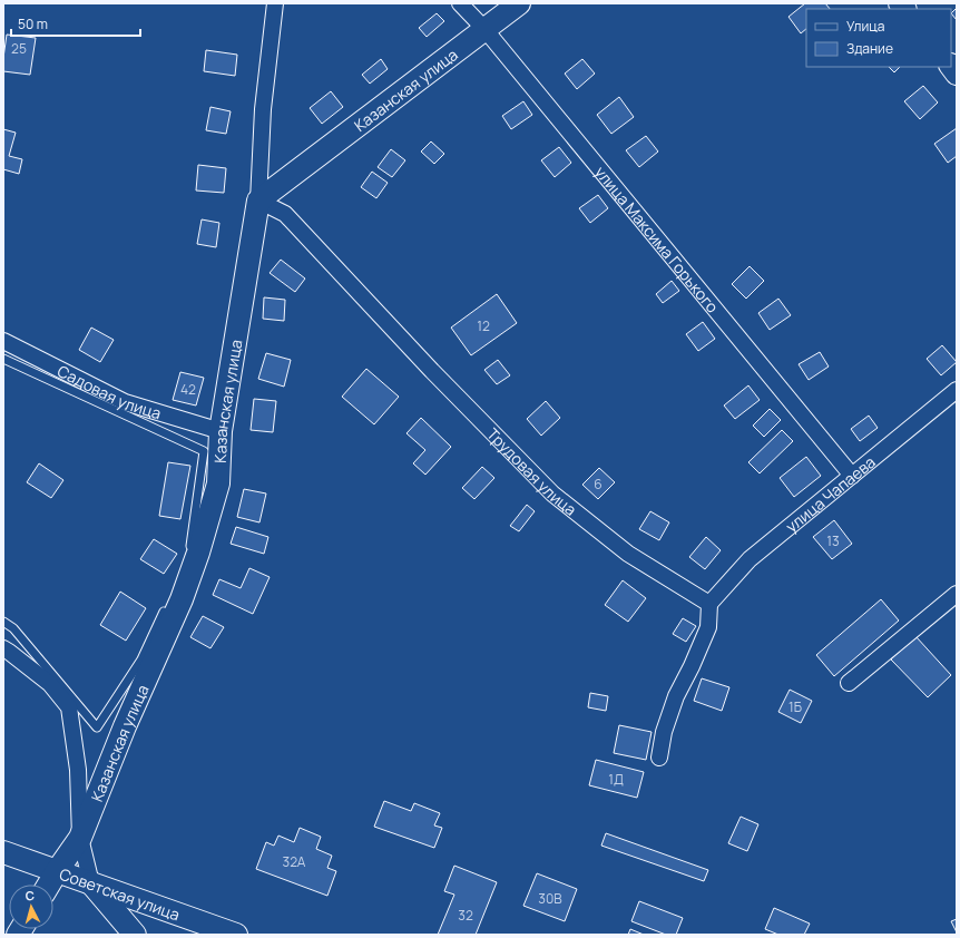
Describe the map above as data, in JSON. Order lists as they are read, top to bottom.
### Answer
{
  "streets": {
    "main road": ["Казанская улица", "Советская улица"],
    "street": [
      "улица Максима Горького",
      "Садовая улица",
      "Трудовая улица",
      "улица Чапаева"
    ]
  },
  "crossings": [
    ["Казанская улица", "улица Максима Горького"],
    ["Казанская улица", "Садовая улица"],
    ["Казанская улица", "Трудовая улица"],
    ["Казанская улица", "Советская улица"],
    ["улица Максима Горького", "улица Чапаева"],
    ["Трудовая улица", "улица Чапаева"]
  ],
  "house_numbers": [
    "25",
    "12",
    "42",
    "6",
    "13",
    "1Б",
    "1Д",
    "32А",
    "30В",
    "32"
  ],
  "legend": ["Улица", "Здание"],
  "scale_bar": "50 m",
  "north": "top"
}
